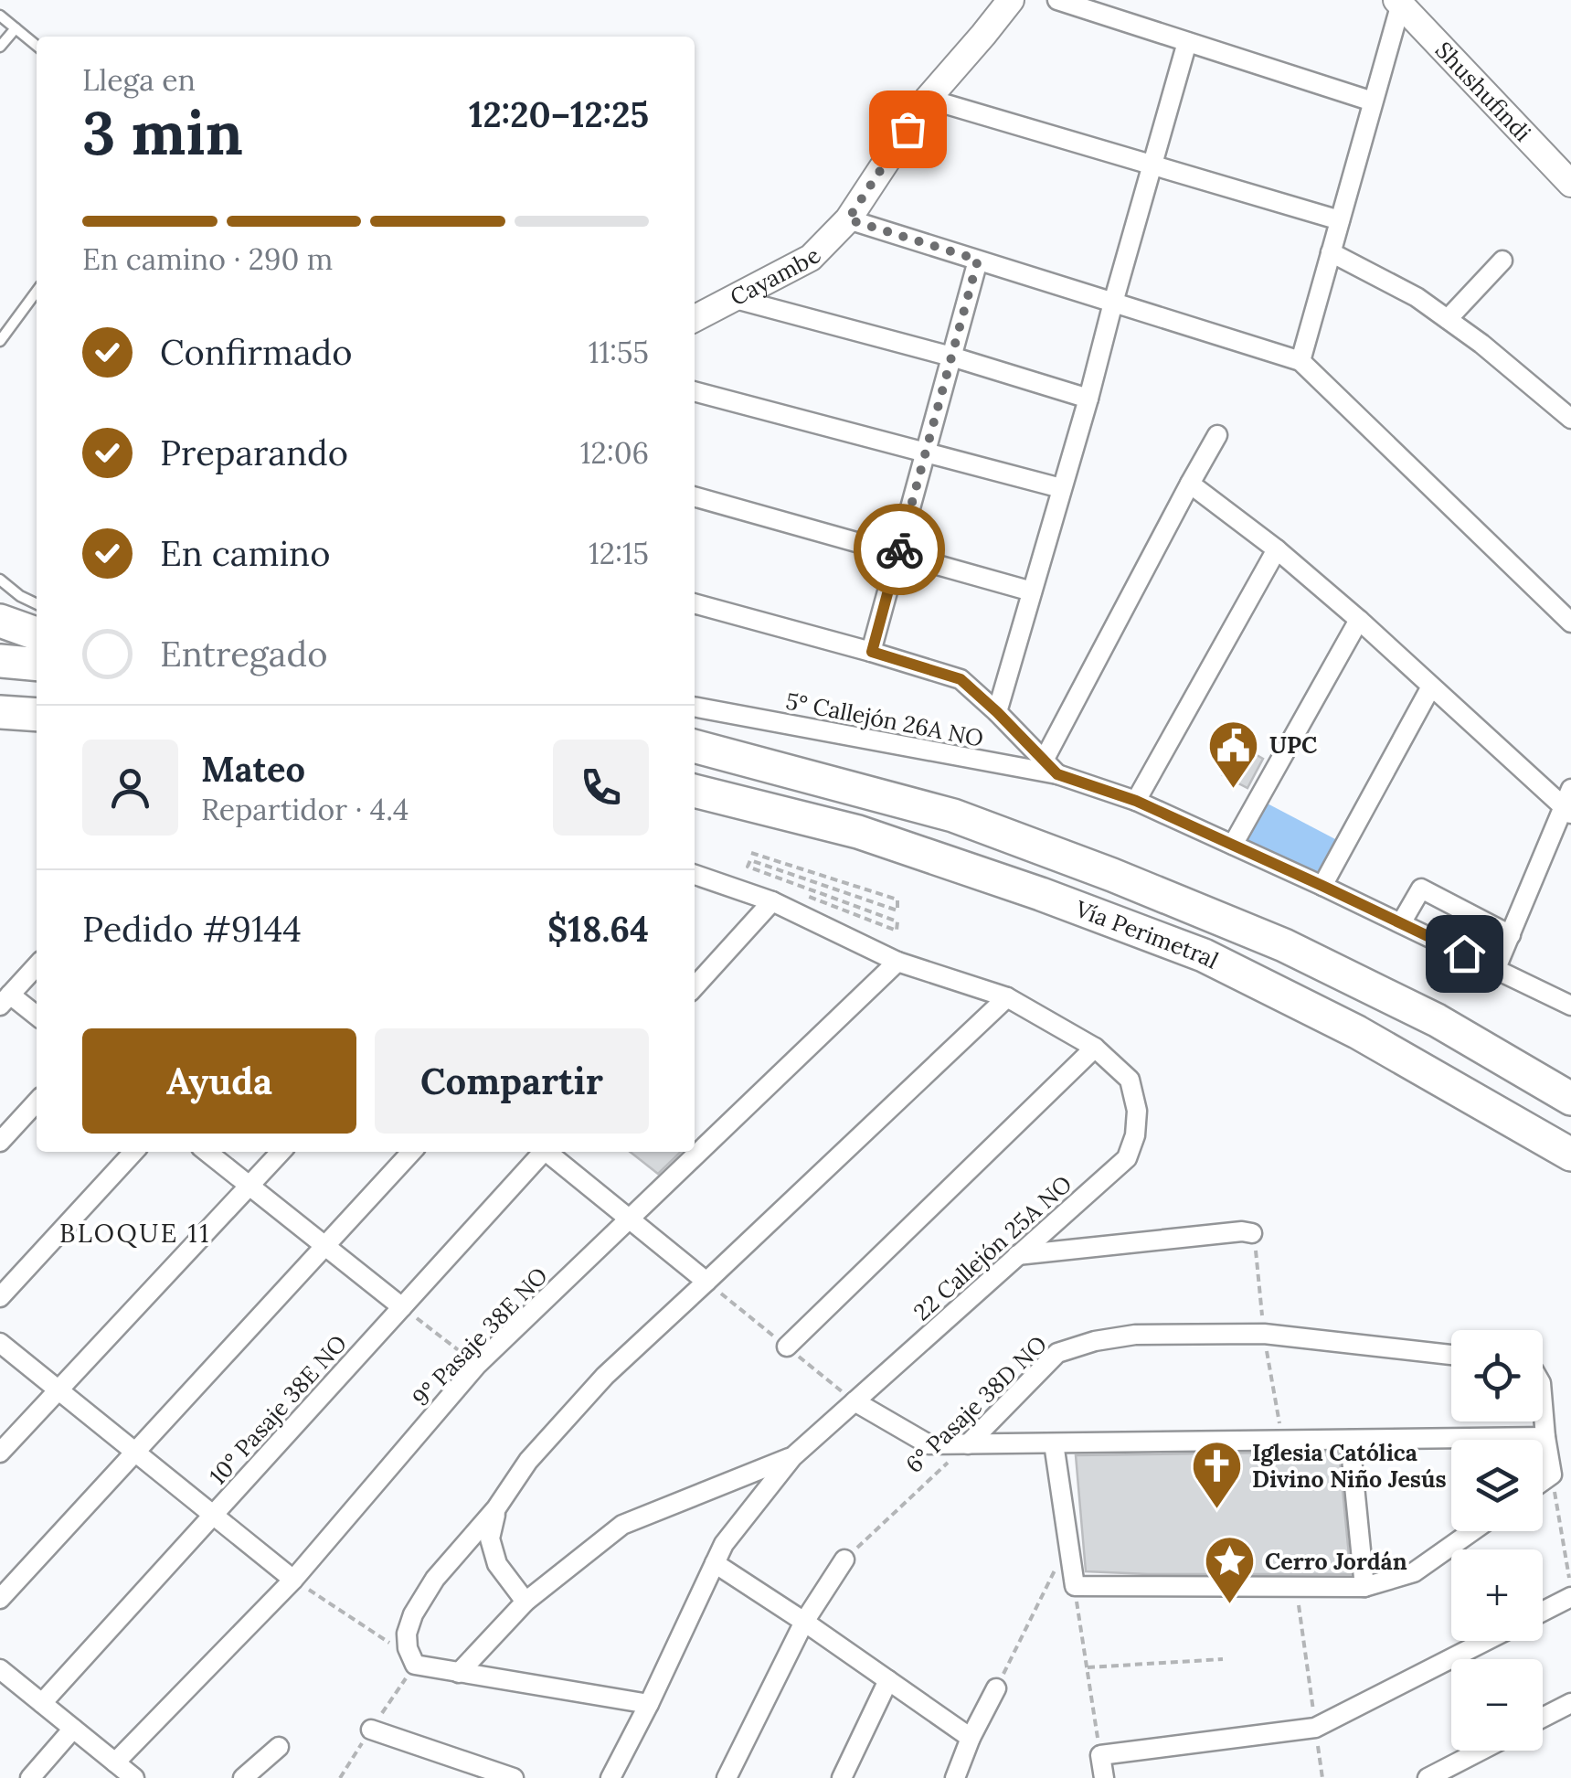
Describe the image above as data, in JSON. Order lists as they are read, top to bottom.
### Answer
{
  "streets": {
    "highway": ["Vía Perimetral"],
    "street": [
      "Shushufindi",
      "Cayambe",
      "5° Callejón 26A NO",
      "22 Callejón 25A NO",
      "9° Pasaje 38E NO",
      "6° Pasaje 38D NO",
      "10° Pasaje 38E NO"
    ]
  },
  "crossings": [
    ["22 Callejón 25A NO", "9° Pasaje 38E NO"]
  ],
  "districts": ["BLOQUE 11"],
  "places": {
    "public building": ["UPC"],
    "church": ["Iglesia Católica Divino Niño Jesús"],
    "place": ["Cerro Jordán"]
  },
  "page": {
    "heading": ["3 min", "Llega en", "12:20–12:25"],
    "panel": [
      "Mateo",
      "Repartidor · 4.4",
      "Pedido #9144",
      "$18.64"
    ],
    "bar": "En camino · 290 m",
    "list": [
      ["Confirmado", "11:55"],
      ["Preparando", "12:06"],
      ["En camino", "12:15"],
      "Entregado"
    ],
    "buttons": ["Ayuda", "Compartir"],
    "map_buttons": ["+", "−"]
  }
}
